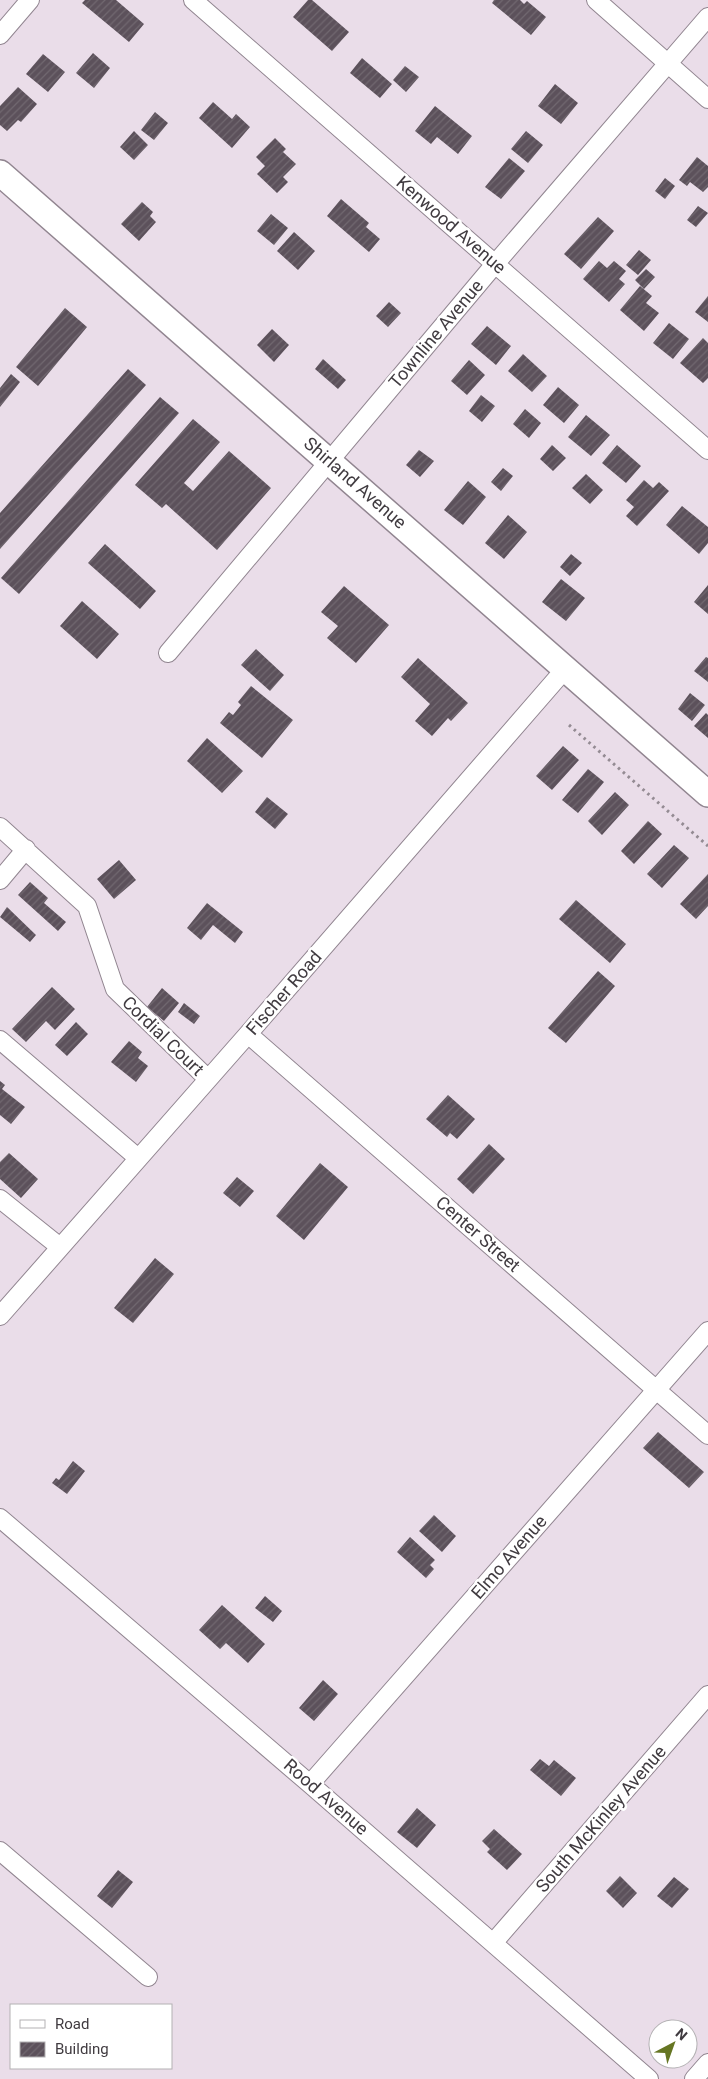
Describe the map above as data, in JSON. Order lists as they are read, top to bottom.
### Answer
{
  "streets": {
    "street": [
      "Kenwood Avenue",
      "Townline Avenue",
      "Shirland Avenue",
      "Fischer Road",
      "Cordial Court",
      "Center Street",
      "Elmo Avenue",
      "Rood Avenue",
      "South McKinley Avenue"
    ]
  },
  "crossings": [
    ["Kenwood Avenue", "Townline Avenue"],
    ["Townline Avenue", "Shirland Avenue"],
    ["Shirland Avenue", "Fischer Road"],
    ["Fischer Road", "Cordial Court"],
    ["Fischer Road", "Center Street"],
    ["Center Street", "Elmo Avenue"],
    ["Elmo Avenue", "Rood Avenue"],
    ["Rood Avenue", "South McKinley Avenue"]
  ],
  "legend": ["Road", "Building"],
  "north": "top right"
}
